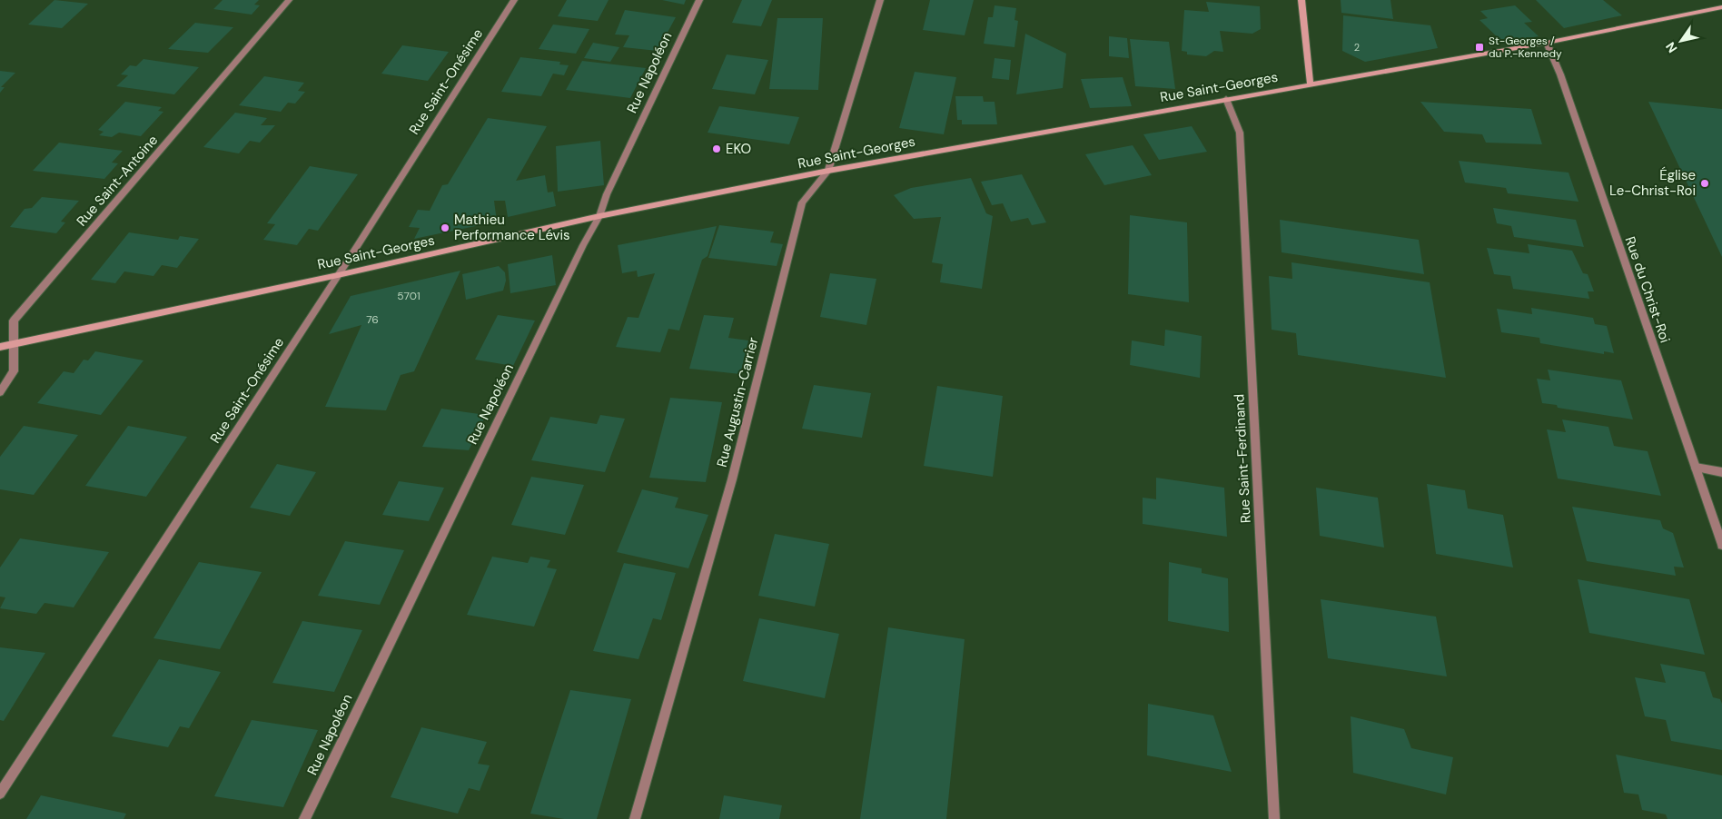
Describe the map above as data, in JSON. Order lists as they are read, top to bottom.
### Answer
{
  "streets": {
    "street": [
      "Rue Napoléon",
      "Rue Saint-Onésime",
      "Rue Saint-Georges",
      "Rue Saint-Antoine",
      "Rue du Christ-Roi",
      "Rue Augustin-Carrier",
      "Rue Saint-Ferdinand"
    ]
  },
  "crossings": [
    ["Rue Napoléon", "Rue Saint-Georges"],
    ["Rue Saint-Onésime", "Rue Saint-Georges"],
    ["Rue Saint-Georges", "Rue Saint-Antoine"],
    ["Rue Saint-Georges", "Rue du Christ-Roi"],
    ["Rue Saint-Georges", "Rue Augustin-Carrier"],
    ["Rue Saint-Georges", "Rue Saint-Ferdinand"]
  ],
  "places": {
    "transit": ["St-Georges / du P.-Kennedy"],
    "other": ["EKO", "Église Le-Christ-Roi", "Mathieu Performance Lévis"]
  },
  "house_numbers": ["2", "5701", "76"],
  "north": "bottom left"
}
